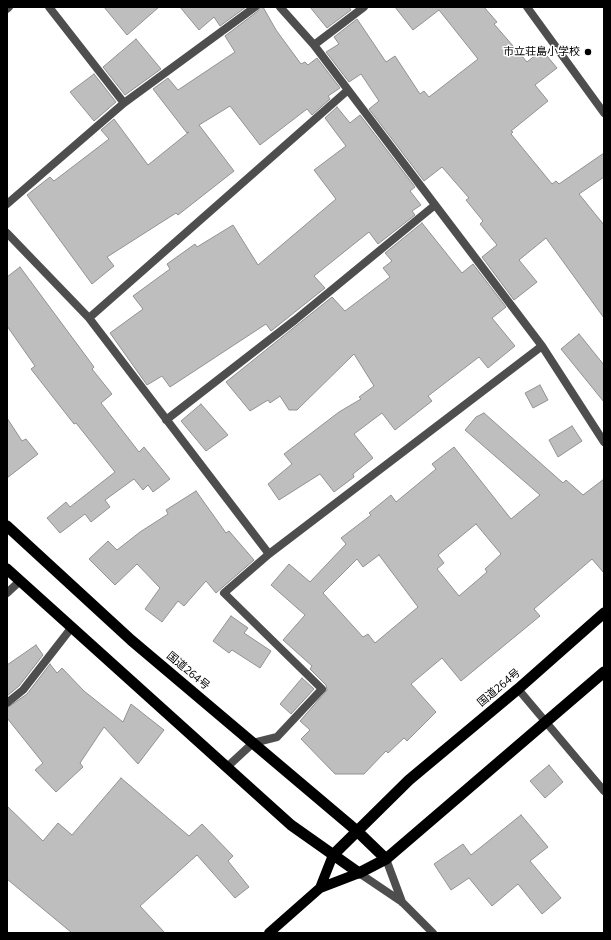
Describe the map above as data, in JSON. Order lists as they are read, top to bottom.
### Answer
{
  "streets": {
    "highway": ["国道264号"]
  },
  "places": ["市立荘島小学校"]
}
